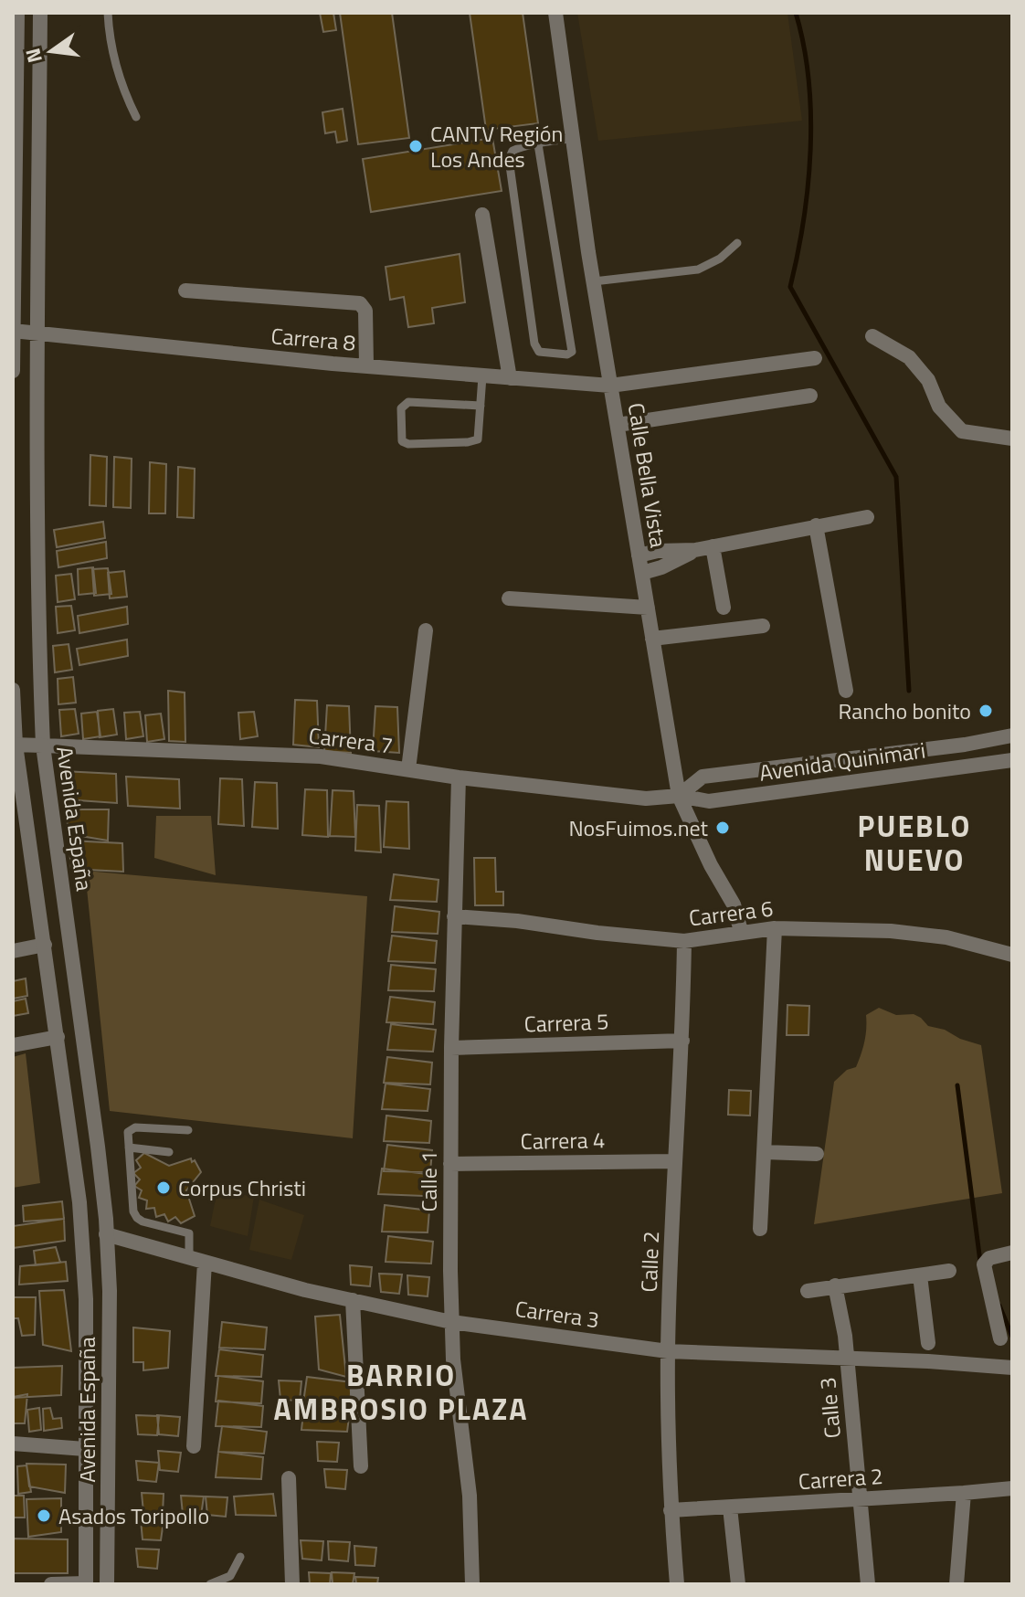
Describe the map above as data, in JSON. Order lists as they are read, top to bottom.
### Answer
{
  "streets": {
    "street": [
      "Carrera 8",
      "Calle Bella Vista",
      "Carrera 7",
      "Avenida Quinimari",
      "Avenida España",
      "Carrera 6",
      "Carrera 5",
      "Carrera 4",
      "Calle 1",
      "Calle 2",
      "Carrera 3",
      "Calle 3",
      "Carrera 2"
    ]
  },
  "crossings": [
    ["Carrera 8", "Calle Bella Vista"],
    ["Carrera 8", "Avenida España"],
    ["Calle Bella Vista", "Carrera 7"],
    ["Calle Bella Vista", "Avenida Quinimari"],
    ["Calle Bella Vista", "Carrera 6"],
    ["Carrera 7", "Avenida Quinimari"],
    ["Carrera 7", "Avenida España"],
    ["Carrera 7", "Calle 1"],
    ["Avenida España", "Carrera 3"],
    ["Carrera 6", "Calle 1"],
    ["Carrera 6", "Calle 2"],
    ["Carrera 5", "Calle 1"],
    ["Carrera 5", "Calle 2"],
    ["Carrera 4", "Calle 1"],
    ["Carrera 4", "Calle 2"],
    ["Calle 1", "Carrera 3"],
    ["Calle 2", "Carrera 3"],
    ["Calle 2", "Carrera 2"],
    ["Carrera 3", "Calle 3"],
    ["Calle 3", "Carrera 2"]
  ],
  "districts": ["PUEBLO NUEVO", "BARRIO AMBROSIO PLAZA"],
  "places": [
    "CANTV Región Los Andes",
    "Rancho bonito",
    "NosFuimos.net",
    "Corpus Christi",
    "Asados Toripollo"
  ],
  "north": "left"
}
